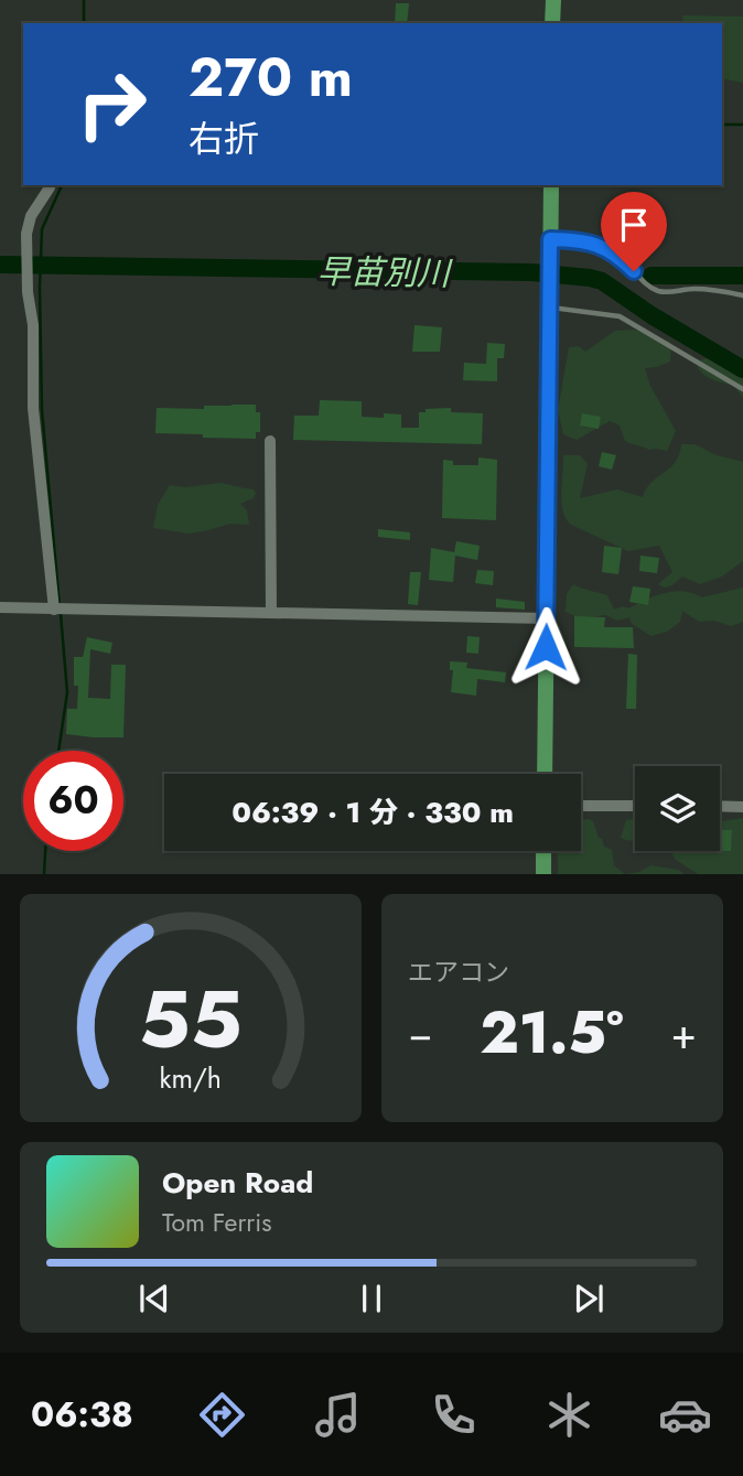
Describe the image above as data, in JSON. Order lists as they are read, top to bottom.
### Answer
{
  "water": ["早苗別川"],
  "page": {
    "turn": ["270 m", "右折"],
    "limit": "60",
    "trip": "06:39 · 1 分 · 330 m",
    "tile": "エアコン",
    "heat": ["−", "21.5°", "+"],
    "song": ["Open Road", "Tom Ferris"],
    "tabs": "06:38",
    "gauge": ["55", "km/h"]
  }
}
